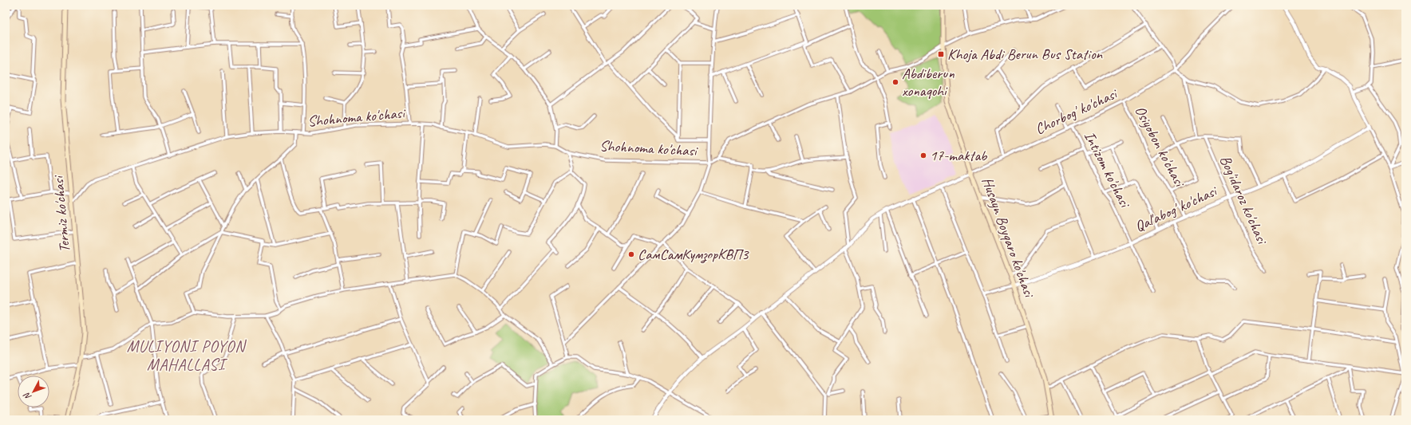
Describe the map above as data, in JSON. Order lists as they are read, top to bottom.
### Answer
{
  "streets": {
    "main road": ["Termiz ko'chasi", "Husayn Boyqaro ko'chasi"],
    "street": [
      "Сhorbog' ko'chasi",
      "Shohnoma ko'chasi",
      "Osiyobon ko'chasi",
      "Intizom ko'chasi",
      "Bog'idaroz ko'chasi",
      "Qal'abog' ko'chasi"
    ]
  },
  "crossings": [
    ["Сhorbog' ko'chasi", "Osiyobon ko'chasi"],
    ["Сhorbog' ko'chasi", "Intizom ko'chasi"],
    ["Сhorbog' ko'chasi", "Husayn Boyqaro ko'chasi"],
    ["Shohnoma ko'chasi", "Termiz ko'chasi"],
    ["Shohnoma ko'chasi", "Husayn Boyqaro ko'chasi"],
    ["Osiyobon ko'chasi", "Qal'abog' ko'chasi"],
    ["Intizom ko'chasi", "Qal'abog' ko'chasi"],
    ["Bog'idaroz ko'chasi", "Qal'abog' ko'chasi"],
    ["Qal'abog' ko'chasi", "Husayn Boyqaro ko'chasi"]
  ],
  "districts": ["MULIYONI POYON MAHALLASI"],
  "places": {
    "transit": ["Khoja Abdi Berun Bus Station"],
    "other": ["Abdiberun xonaqohi", "17-maktab", "СамСамКумзорКВП3"]
  },
  "north": "bottom left"
}
